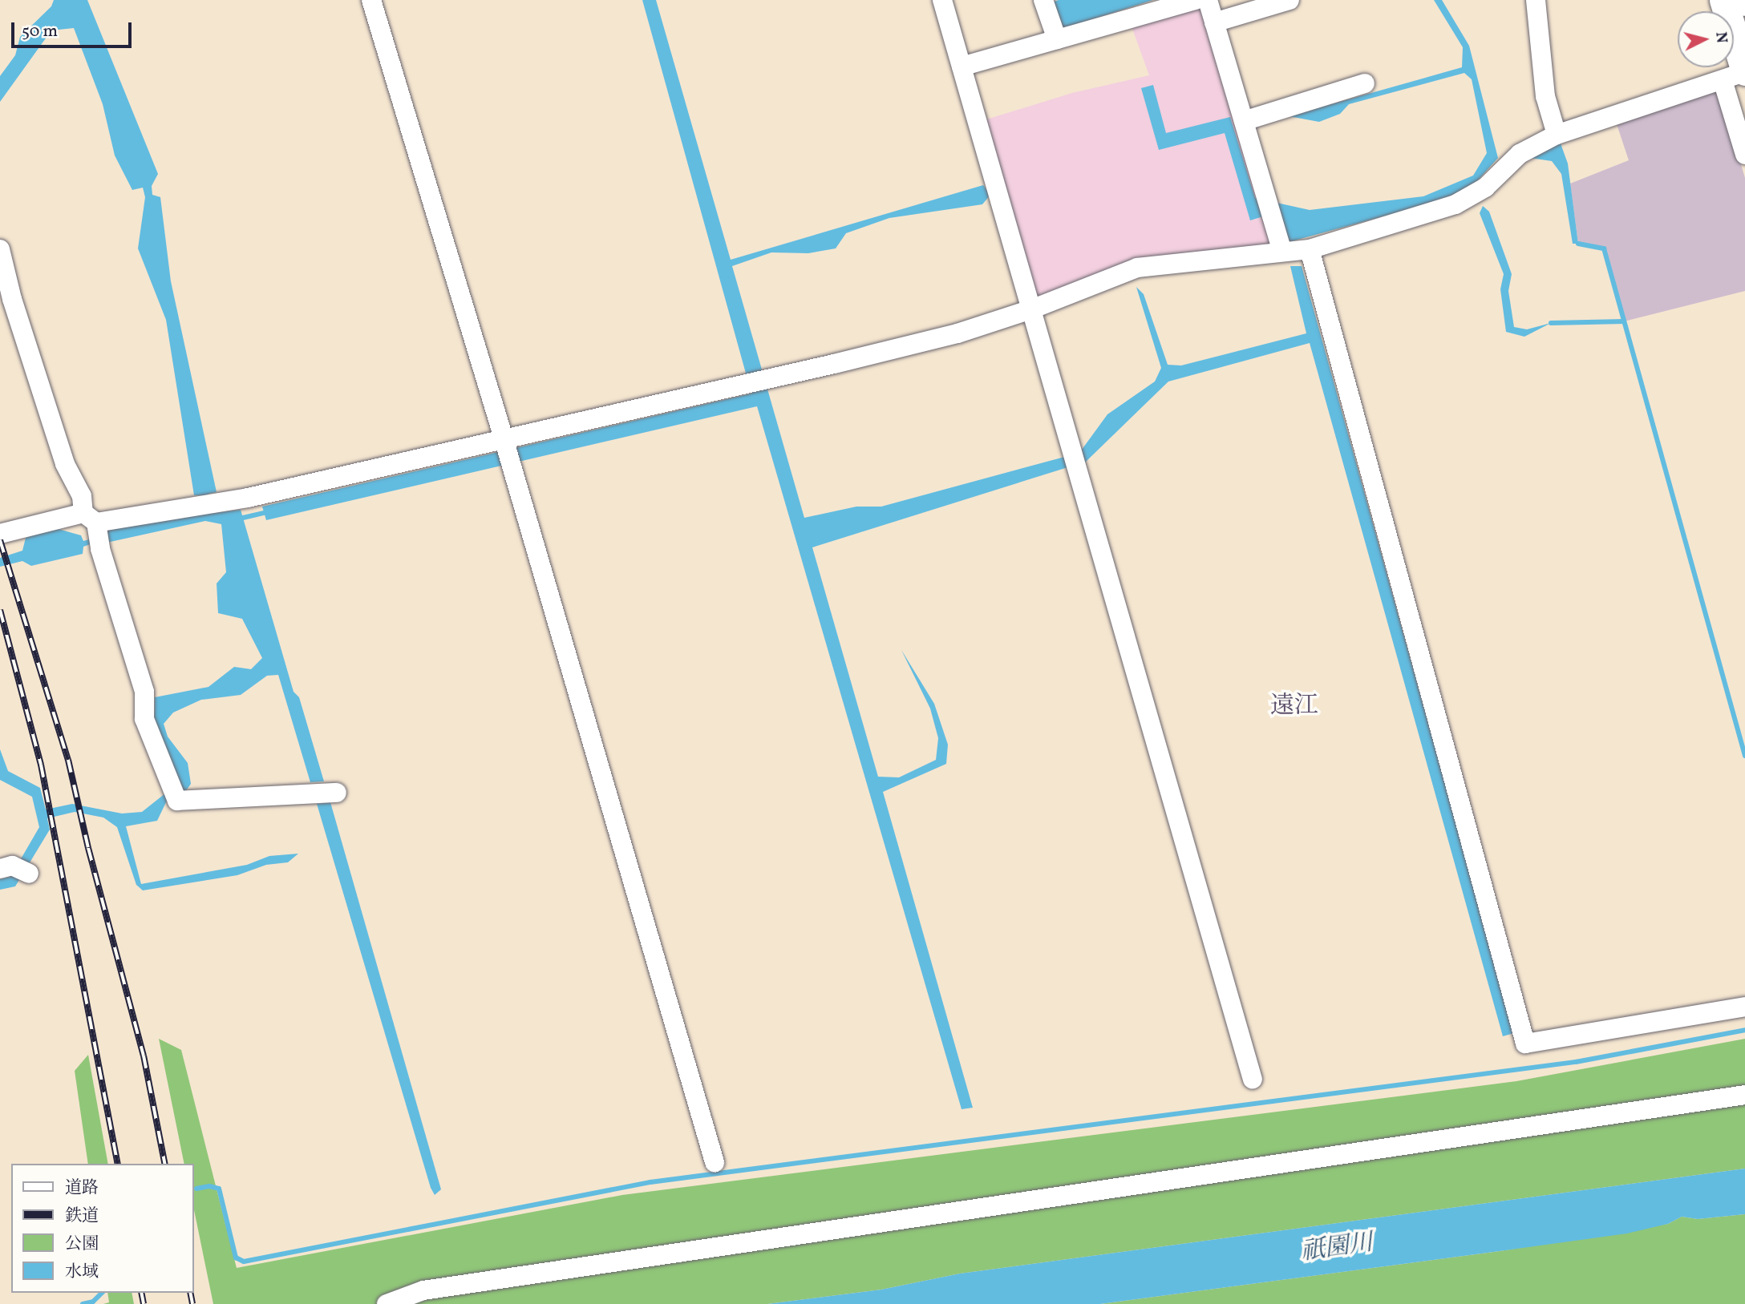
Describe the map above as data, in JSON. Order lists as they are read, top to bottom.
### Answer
{
  "districts": ["遠江"],
  "water": ["祇園川"],
  "legend": [
    "道路",
    "鉄道",
    "公園",
    "水域"
  ],
  "scale_bar": "50 m",
  "north": "right"
}
